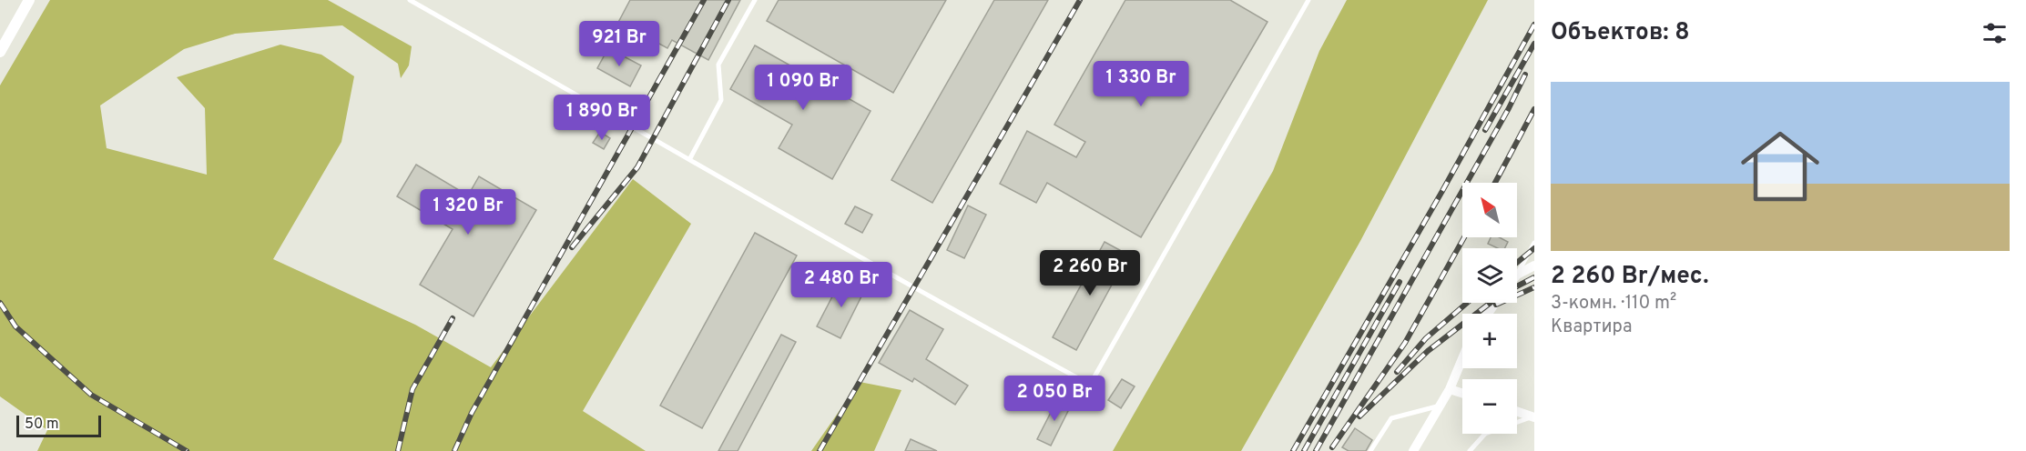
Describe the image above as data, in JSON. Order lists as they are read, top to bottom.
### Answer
{
  "scale_bar": "50 m",
  "north": "top left",
  "page": {
    "heading": "Объектов: 8",
    "price": [
      "921 Br",
      "1 330 Br",
      "1 090 Br",
      "1 890 Br",
      "1 320 Br",
      "2 260 Br",
      "2 480 Br",
      "2 050 Br"
    ],
    "list": [
      {
        "name": "2 260 Br/мес.",
        "note": "3-комн. · 110 m² · Квартира"
      }
    ],
    "map_buttons": ["+", "−"],
    "scale": "50 m"
  }
}
